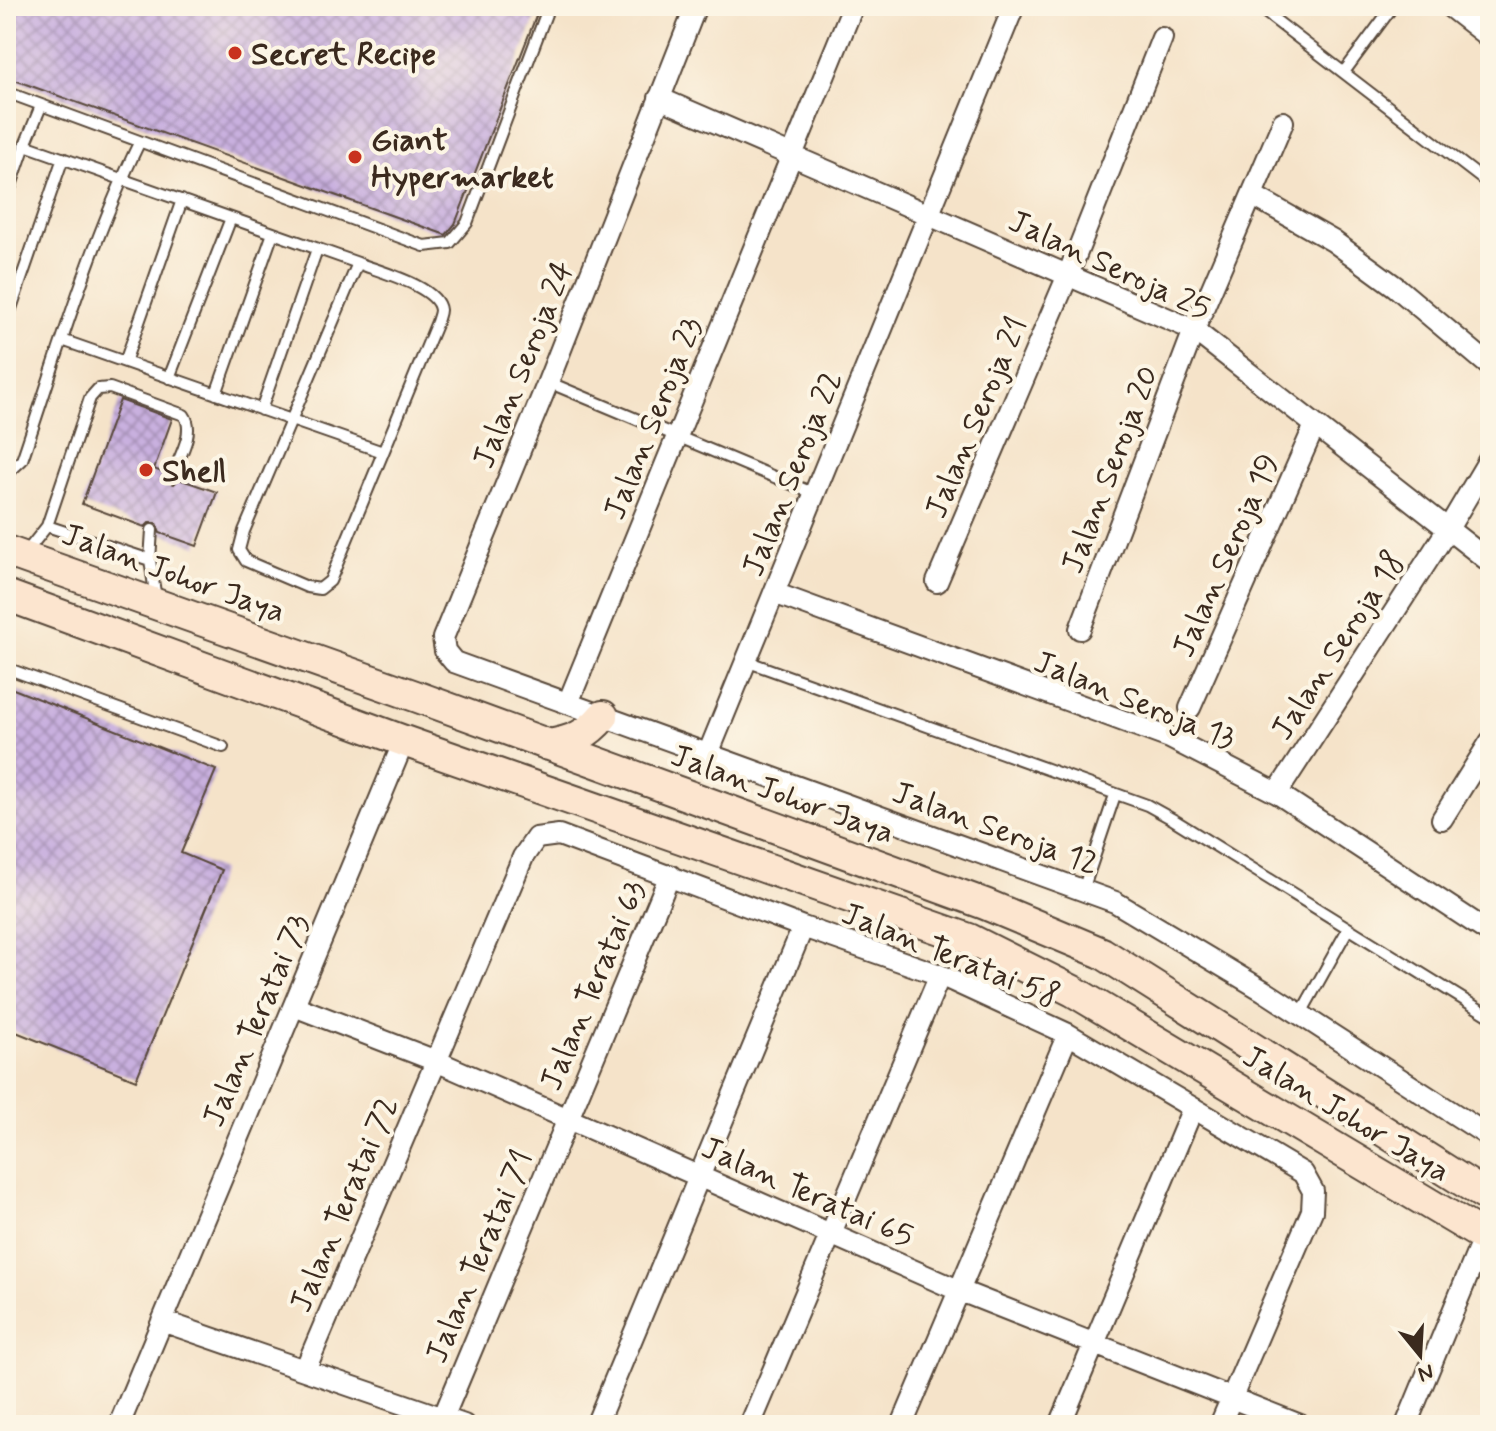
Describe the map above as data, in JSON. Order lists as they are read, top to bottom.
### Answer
{
  "streets": {
    "main road": ["Jalan Johor Jaya"],
    "street": [
      "Jalan Seroja 25",
      "Jalan Seroja 24",
      "Jalan Seroja 21",
      "Jalan Seroja 23",
      "Jalan Seroja 20",
      "Jalan Seroja 22",
      "Jalan Seroja 19",
      "Jalan Seroja 18",
      "Jalan Seroja 13",
      "Jalan Seroja 12",
      "Jalan Teratai 58",
      "Jalan Teratai 63",
      "Jalan Teratai 73",
      "Jalan Teratai 65",
      "Jalan Teratai 72",
      "Jalan Teratai 71"
    ]
  },
  "crossings": [
    ["Jalan Seroja 25", "Jalan Seroja 24"],
    ["Jalan Seroja 25", "Jalan Seroja 21"],
    ["Jalan Seroja 25", "Jalan Seroja 23"],
    ["Jalan Seroja 25", "Jalan Seroja 20"],
    ["Jalan Seroja 25", "Jalan Seroja 22"],
    ["Jalan Seroja 25", "Jalan Seroja 19"],
    ["Jalan Seroja 25", "Jalan Seroja 18"],
    ["Jalan Seroja 24", "Jalan Seroja 12"],
    ["Jalan Seroja 23", "Jalan Seroja 12"],
    ["Jalan Seroja 22", "Jalan Seroja 13"],
    ["Jalan Seroja 22", "Jalan Seroja 12"],
    ["Jalan Johor Jaya", "Jalan Teratai 73"],
    ["Jalan Seroja 18", "Jalan Seroja 13"],
    ["Jalan Teratai 58", "Jalan Teratai 63"],
    ["Jalan Teratai 58", "Jalan Teratai 65"],
    ["Jalan Teratai 58", "Jalan Teratai 72"],
    ["Jalan Teratai 63", "Jalan Teratai 65"],
    ["Jalan Teratai 63", "Jalan Teratai 71"],
    ["Jalan Teratai 73", "Jalan Teratai 65"],
    ["Jalan Teratai 65", "Jalan Teratai 72"],
    ["Jalan Teratai 65", "Jalan Teratai 71"]
  ],
  "places": ["Secret Recipe", "Giant Hypermarket", "Shell"],
  "north": "bottom"
}
